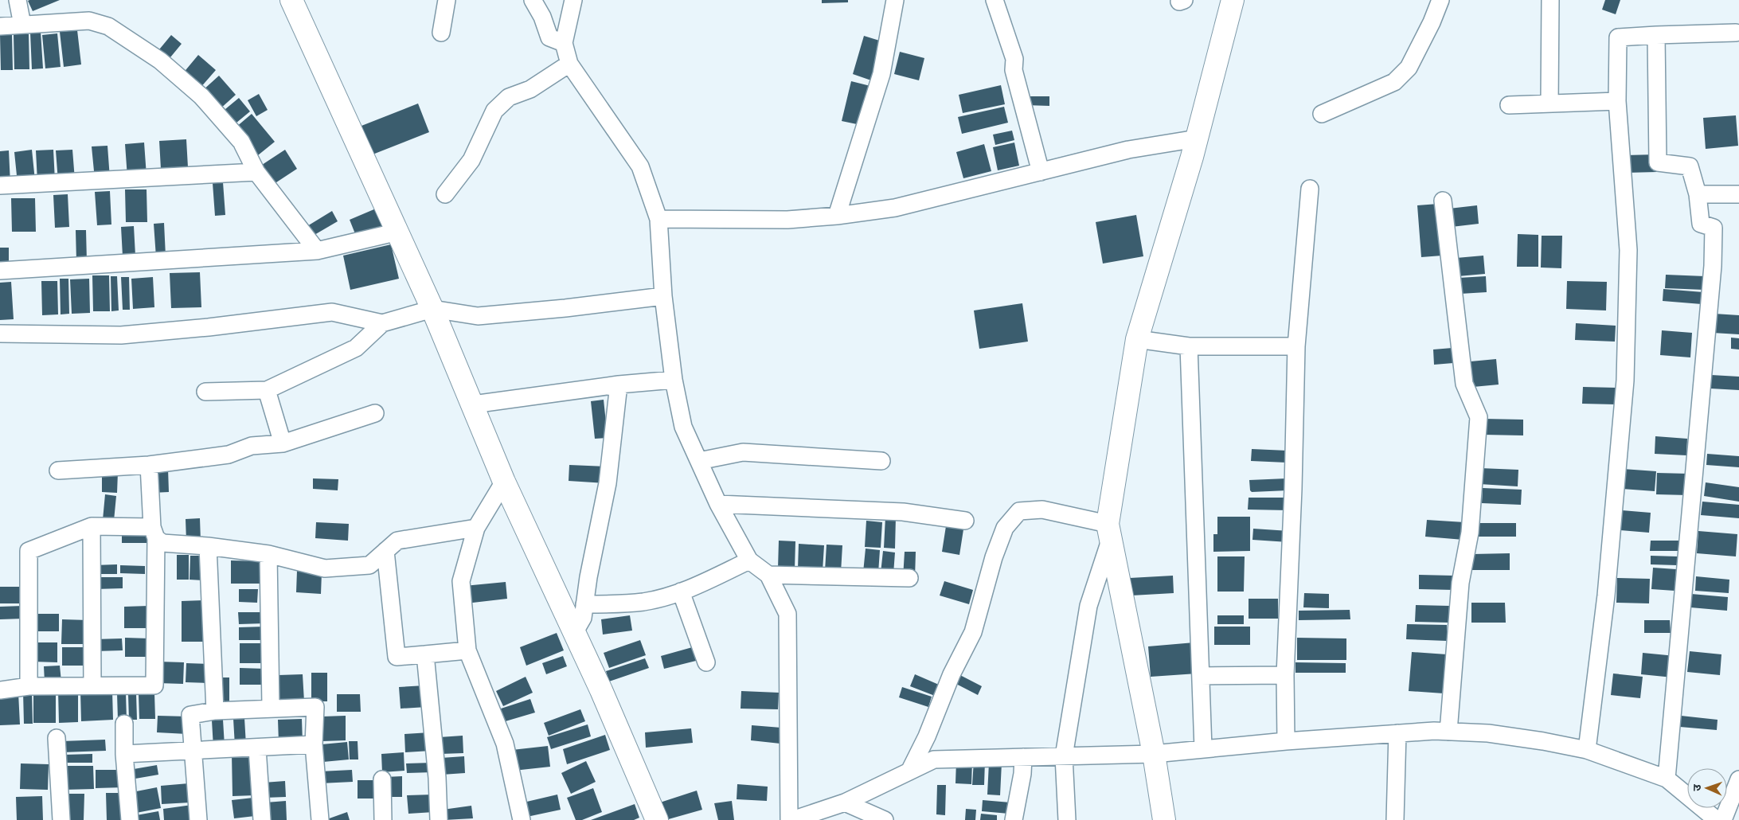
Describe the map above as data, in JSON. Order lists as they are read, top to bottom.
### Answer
{
  "north": "left"
}
